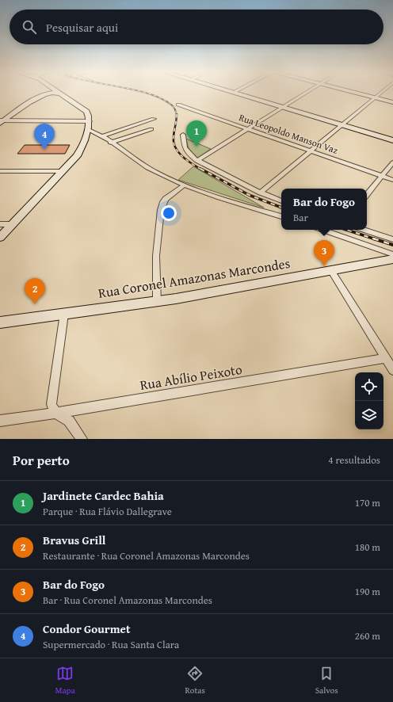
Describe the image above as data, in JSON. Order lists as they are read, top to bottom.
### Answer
{
  "streets": {
    "main road": ["Rua Coronel Amazonas Marcondes"],
    "street": ["Rua Leopoldo Manson Vaz", "Rua Abílio Peixoto"]
  },
  "page": {
    "search": "Pesquisar aqui",
    "pins": [
      "1",
      "4",
      "3",
      "2"
    ],
    "popup": ["Bar do Fogo", "Bar"],
    "heading": ["Por perto", "4 resultados"],
    "list": [
      {
        "mark": "1",
        "name": "Jardinete Cardec Bahia",
        "note": "Parque · Rua Flávio Dallegrave",
        "value": "170 m"
      },
      {
        "mark": "2",
        "name": "Bravus Grill",
        "note": "Restaurante · Rua Coronel Amazonas Marcondes",
        "value": "180 m"
      },
      {
        "mark": "3",
        "name": "Bar do Fogo",
        "note": "Bar · Rua Coronel Amazonas Marcondes",
        "value": "190 m"
      },
      {
        "mark": "4",
        "name": "Condor Gourmet",
        "note": "Supermercado · Rua Santa Clara",
        "value": "260 m"
      }
    ],
    "nav": ["Mapa", "Rotas", "Salvos"]
  }
}
